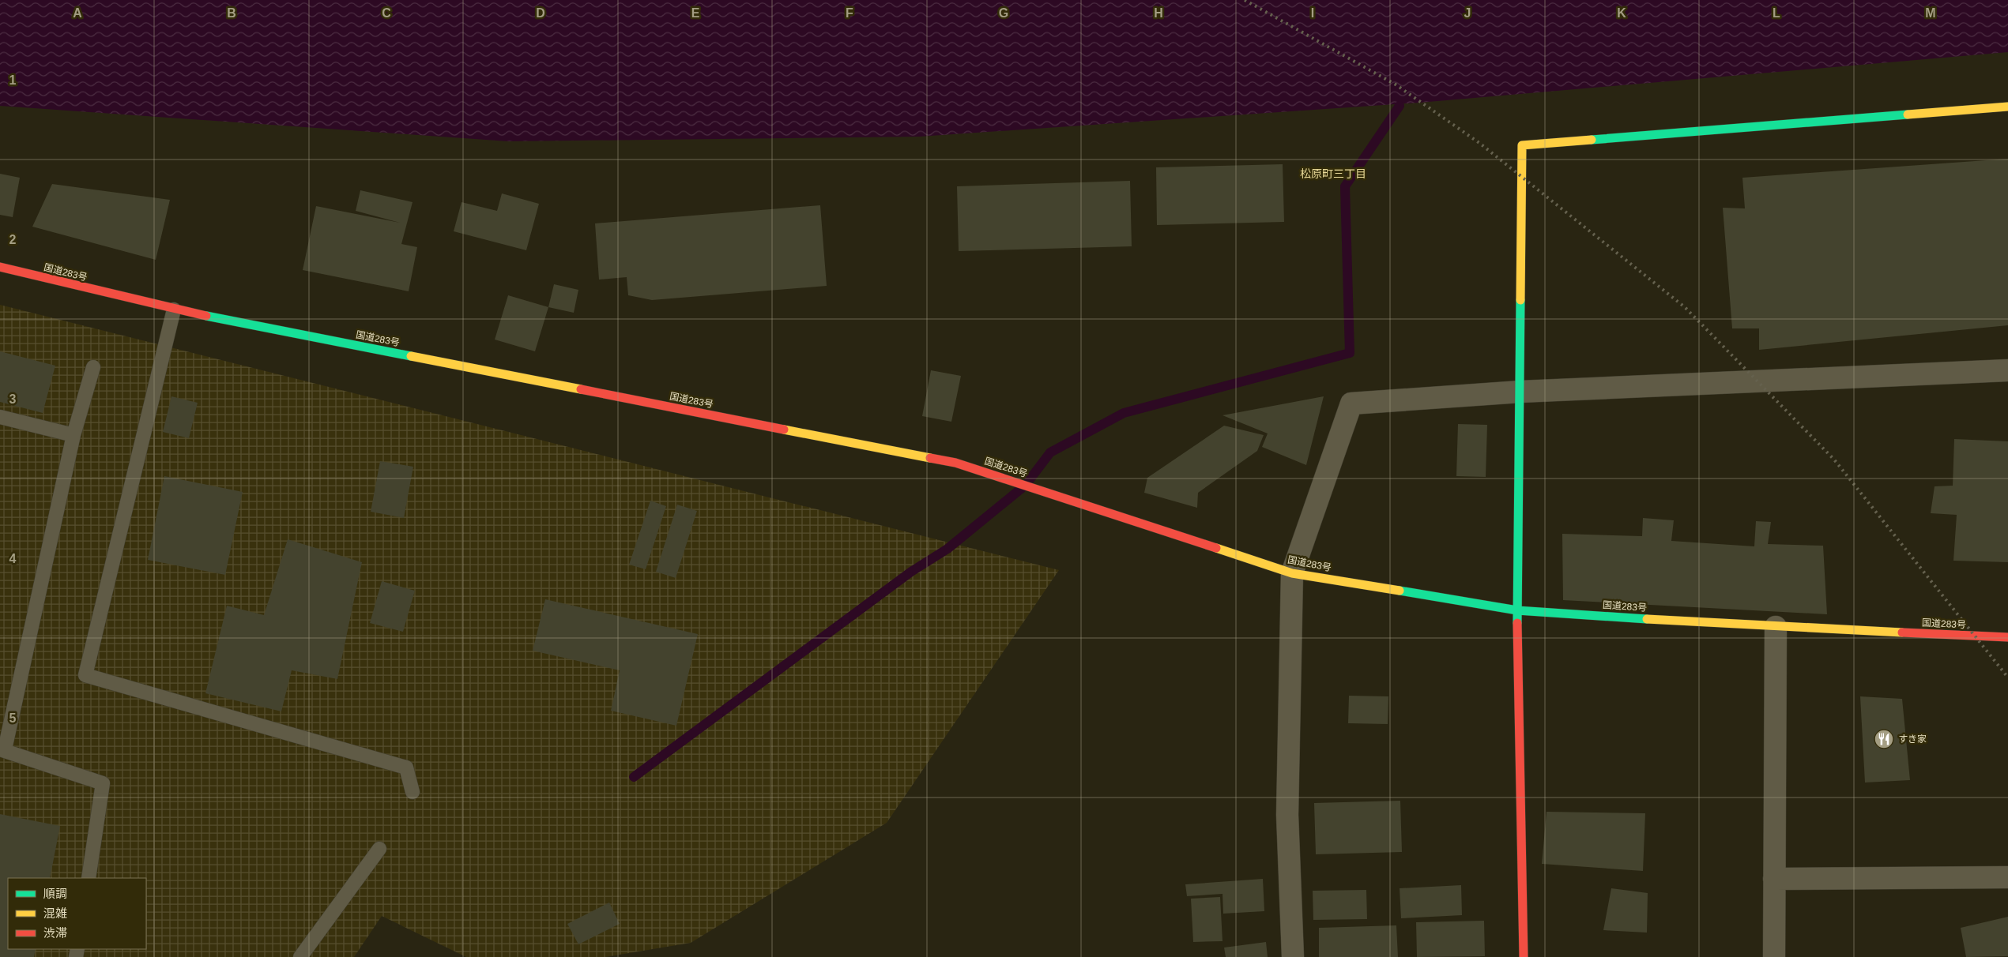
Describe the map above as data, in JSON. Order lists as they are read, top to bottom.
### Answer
{
  "streets": {
    "main road": ["国道283号"]
  },
  "districts": ["松原町三丁目"],
  "places": {
    "restaurant": ["すき家"]
  },
  "legend": ["順調", "混雑", "渋滞"],
  "grid": {
    "columns": [
      "A",
      "B",
      "C",
      "D",
      "E",
      "F",
      "G",
      "H",
      "I",
      "J",
      "K",
      "L",
      "M"
    ],
    "rows": [
      "1",
      "2",
      "3",
      "4",
      "5"
    ]
  }
}
